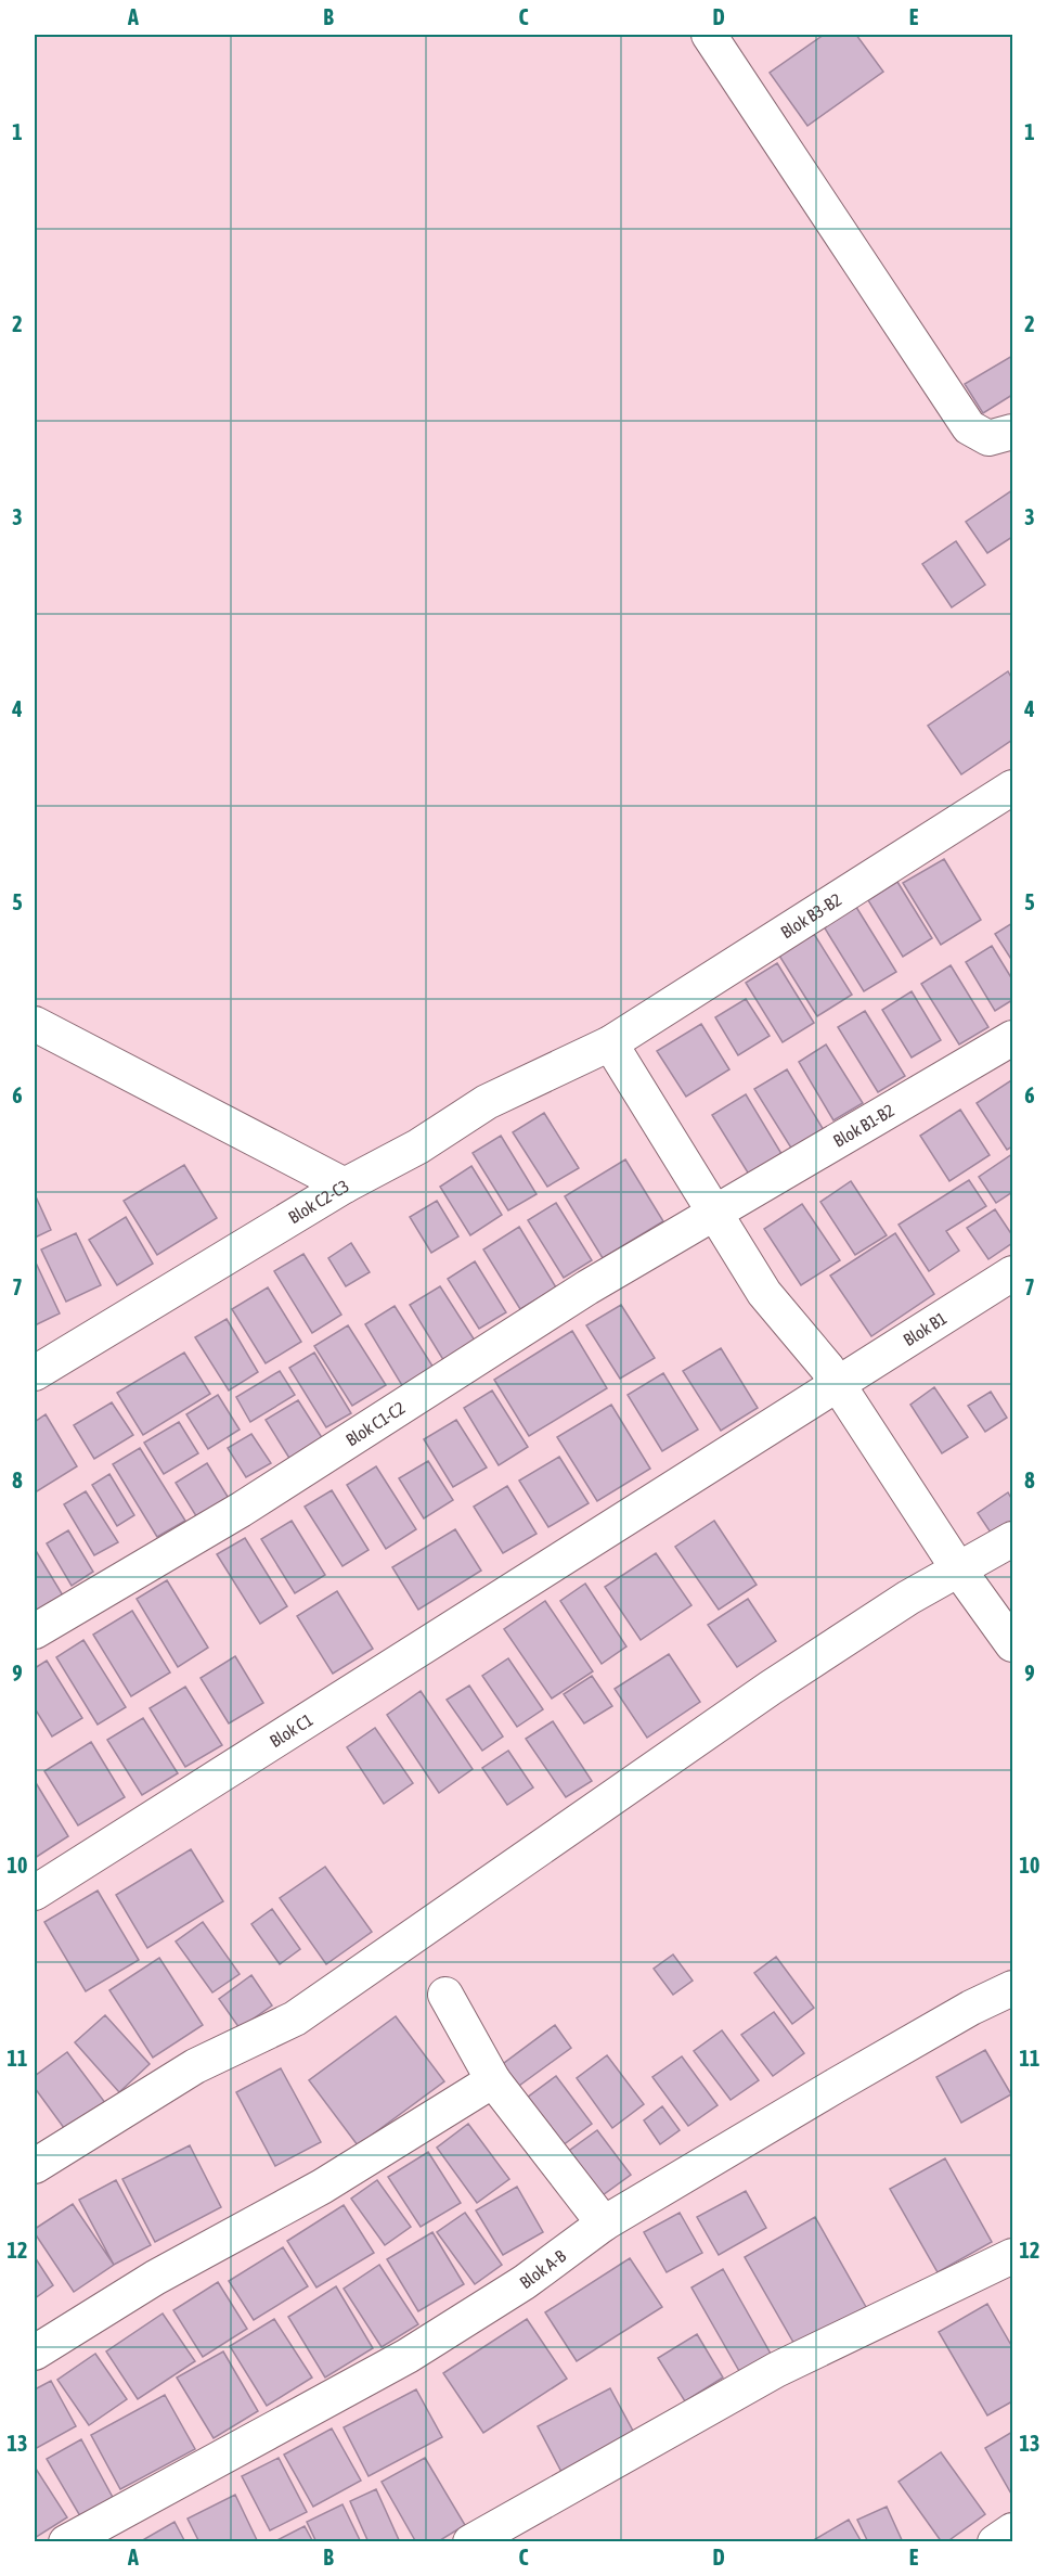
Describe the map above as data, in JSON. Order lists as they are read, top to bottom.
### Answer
{
  "streets": {
    "street": [
      "Blok B3-B2",
      "Blok B1-B2",
      "Blok C2-C3",
      "Blok B1",
      "Blok C1-C2",
      "Blok C1",
      "Blok A-B"
    ]
  },
  "crossings": [
    ["Blok B3-B2", "Blok C2-C3"],
    ["Blok B1-B2", "Blok C1-C2"],
    ["Blok B1", "Blok C1"]
  ],
  "grid": {
    "columns": [
      "A",
      "B",
      "C",
      "D",
      "E"
    ],
    "rows": [
      "1",
      "2",
      "3",
      "4",
      "5",
      "6",
      "7",
      "8",
      "9",
      "10",
      "11",
      "12",
      "13"
    ]
  }
}
